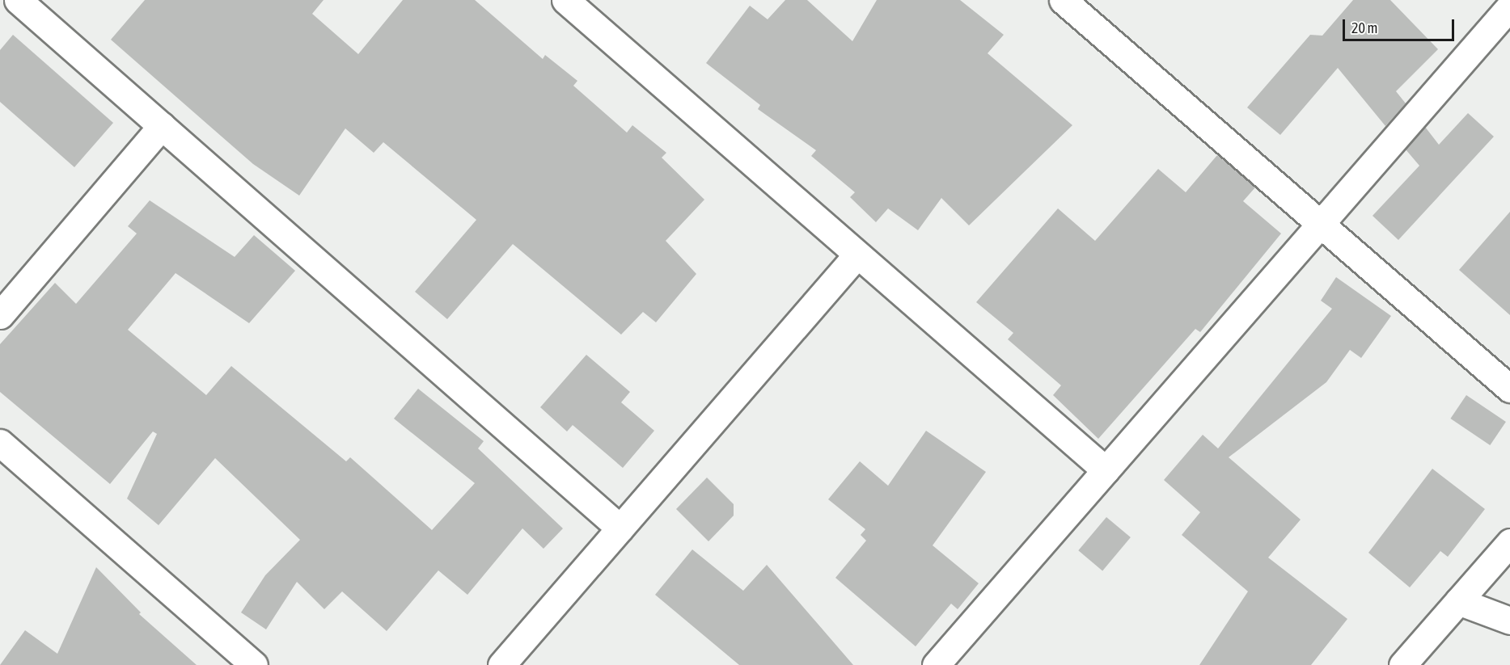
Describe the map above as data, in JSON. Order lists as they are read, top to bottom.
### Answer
{
  "scale_bar": "20 m"
}
